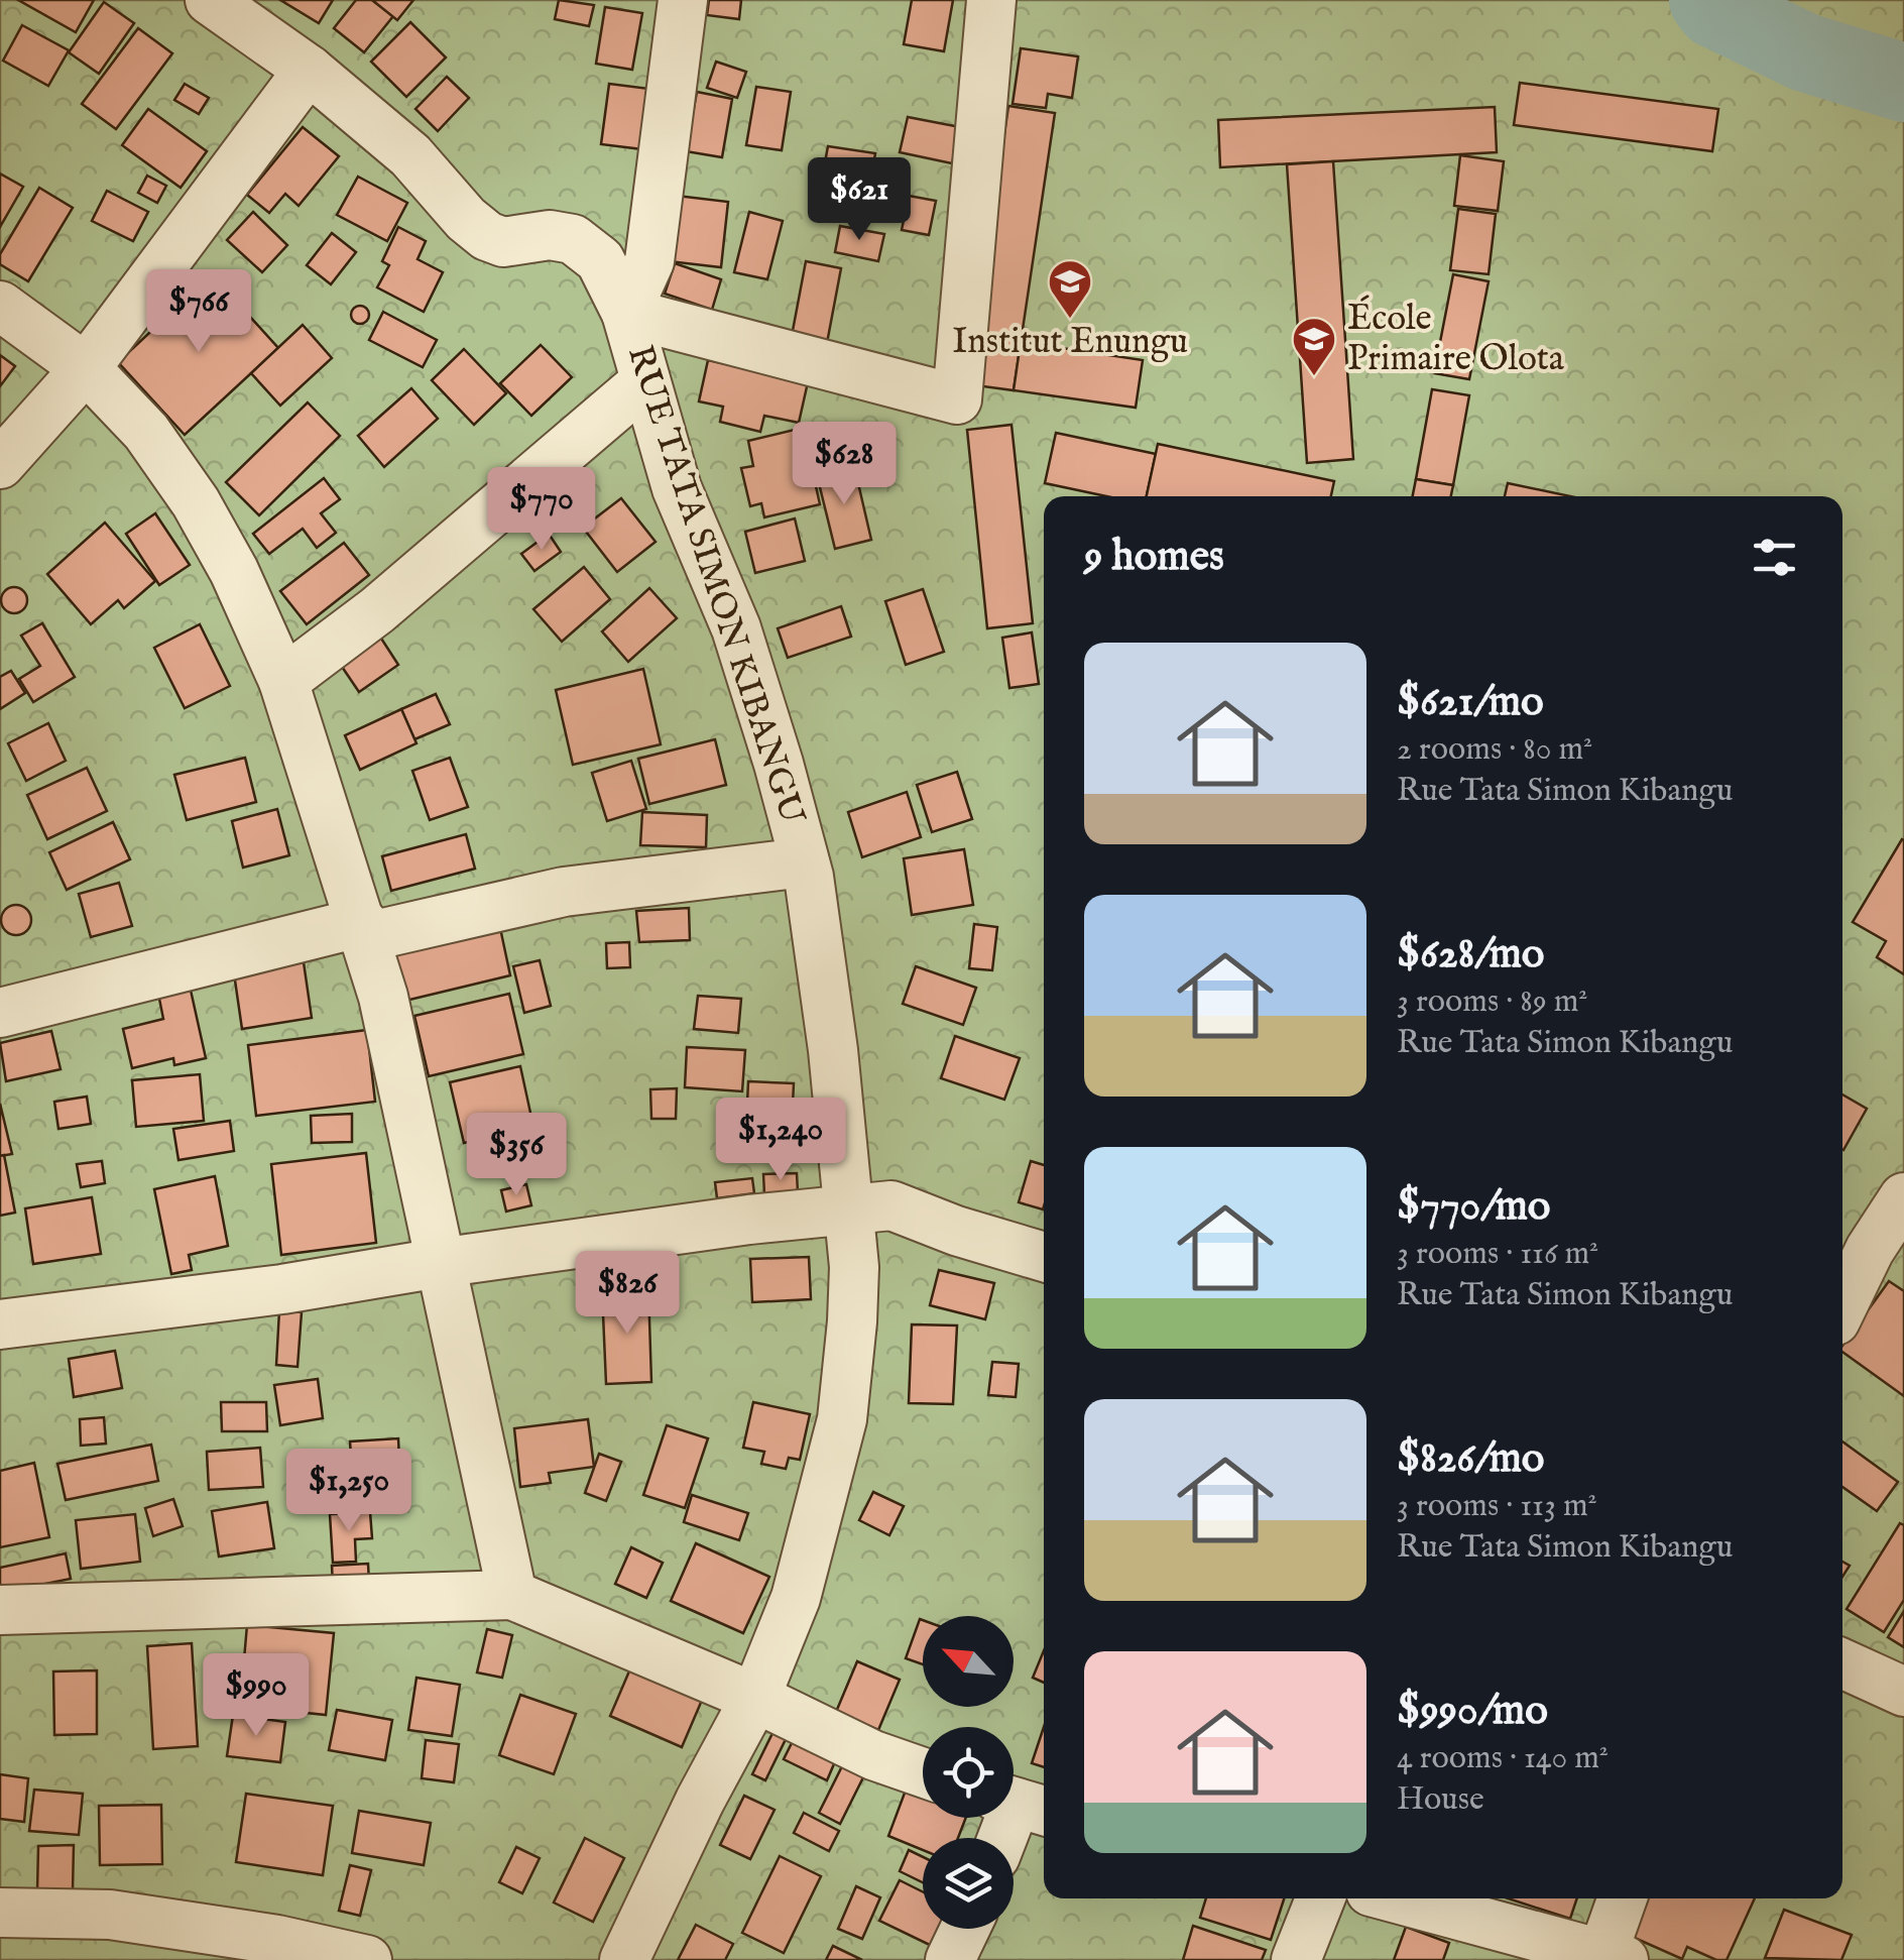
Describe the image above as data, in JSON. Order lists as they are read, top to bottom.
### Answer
{
  "streets": {
    "street": ["RUE TATA SIMON KIBANGU"]
  },
  "places": {
    "school or university": ["Institut Enungu", "École Primaire Olota"]
  },
  "north": "top left",
  "page": {
    "price": [
      "$621",
      "$766",
      "$628",
      "$770",
      "$1,240",
      "$356",
      "$826",
      "$1,250",
      "$990"
    ],
    "heading": "9 homes",
    "list": [
      {
        "name": "$621/mo",
        "note": "2 rooms · 80 m² · Rue Tata Simon Kibangu"
      },
      {
        "name": "$628/mo",
        "note": "3 rooms · 89 m² · Rue Tata Simon Kibangu"
      },
      {
        "name": "$770/mo",
        "note": "3 rooms · 116 m² · Rue Tata Simon Kibangu"
      },
      {
        "name": "$826/mo",
        "note": "3 rooms · 113 m² · Rue Tata Simon Kibangu"
      },
      {
        "name": "$990/mo",
        "note": "4 rooms · 140 m² · House"
      }
    ]
  }
}
